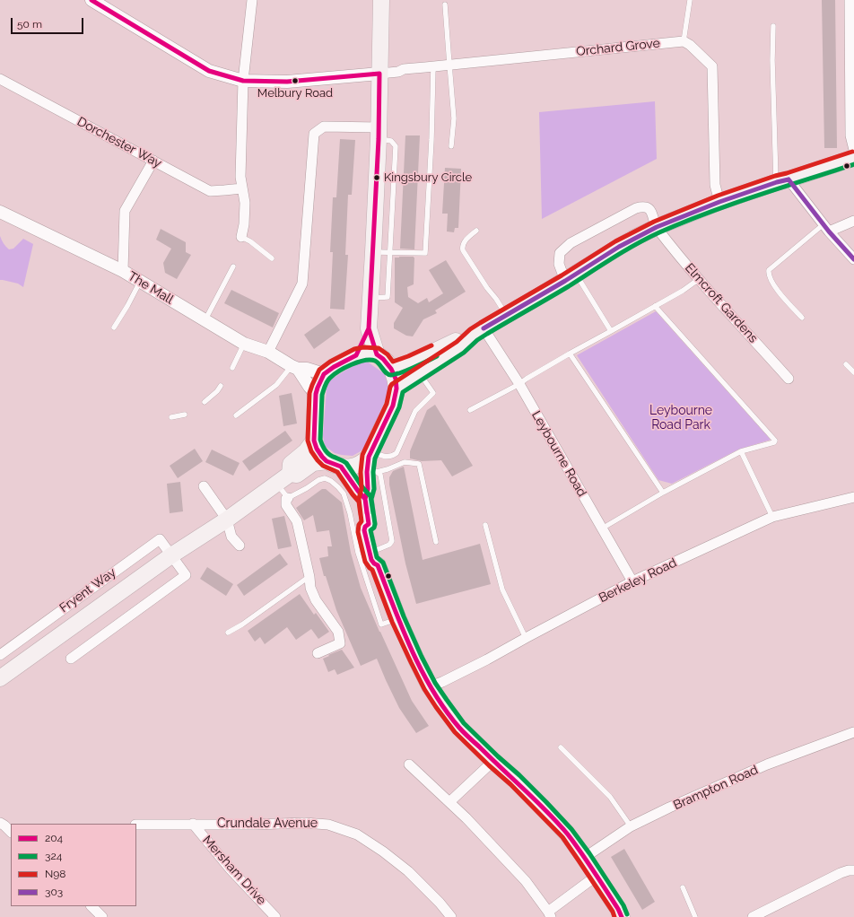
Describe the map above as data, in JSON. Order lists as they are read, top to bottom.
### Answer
{
  "streets": {
    "main road": ["Fryent Way"],
    "street": [
      "Orchard Grove",
      "Dorchester Way",
      "The Mall",
      "Elmcroft Gardens",
      "Leybourne Road",
      "Berkeley Road",
      "Brampton Road",
      "Crundale Avenue",
      "Mersham Drive"
    ]
  },
  "crossings": [
    ["The Mall", "Fryent Way"],
    ["Leybourne Road", "Berkeley Road"],
    ["Crundale Avenue", "Mersham Drive"]
  ],
  "parks": ["Leybourne Road Park"],
  "places": ["Melbury Road", "Kingsbury Circle"],
  "lines": [
    "transit line 204",
    "transit line N98",
    "transit line 324",
    "transit line 303"
  ],
  "legend": [
    "204",
    "324",
    "N98",
    "303"
  ],
  "scale_bar": "50 m"
}
